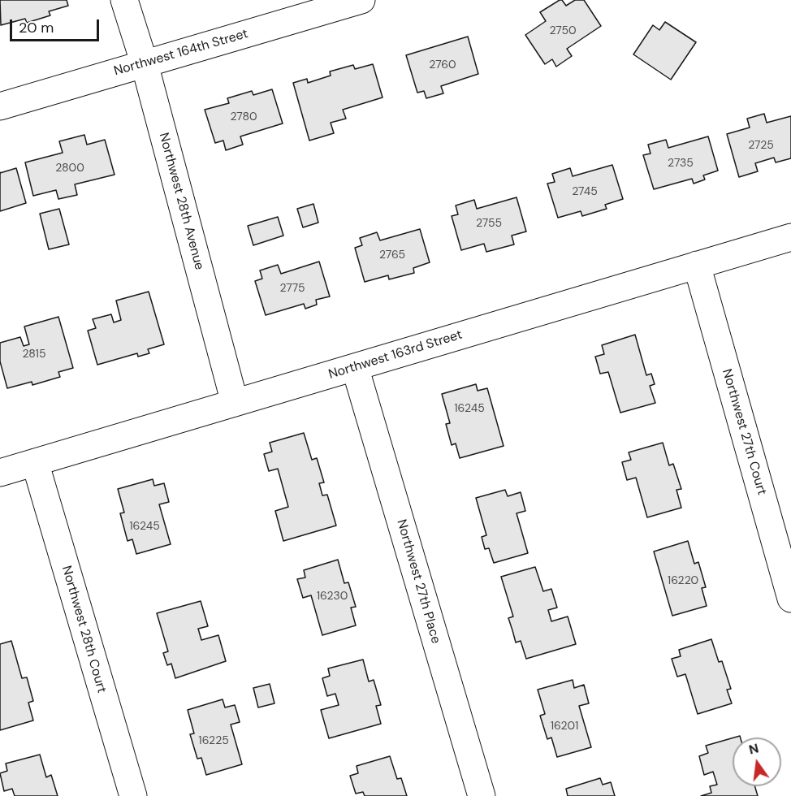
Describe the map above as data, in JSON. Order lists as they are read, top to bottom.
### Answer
{
  "streets": {
    "street": [
      "Northwest 164th Street",
      "Northwest 28th Avenue",
      "Northwest 163rd Street",
      "Northwest 27th Court",
      "Northwest 27th Place",
      "Northwest 28th Court"
    ]
  },
  "crossings": [
    ["Northwest 164th Street", "Northwest 28th Avenue"],
    ["Northwest 28th Avenue", "Northwest 163rd Street"],
    ["Northwest 163rd Street", "Northwest 27th Court"],
    ["Northwest 163rd Street", "Northwest 27th Place"],
    ["Northwest 163rd Street", "Northwest 28th Court"]
  ],
  "house_numbers": [
    "2750",
    "2760",
    "2780",
    "2725",
    "2735",
    "2800",
    "2745",
    "2755",
    "2765",
    "2775",
    "2815",
    "16245",
    "16245",
    "16220",
    "16230",
    "16201",
    "16225"
  ],
  "scale_bar": "20 m",
  "north": "top"
}
